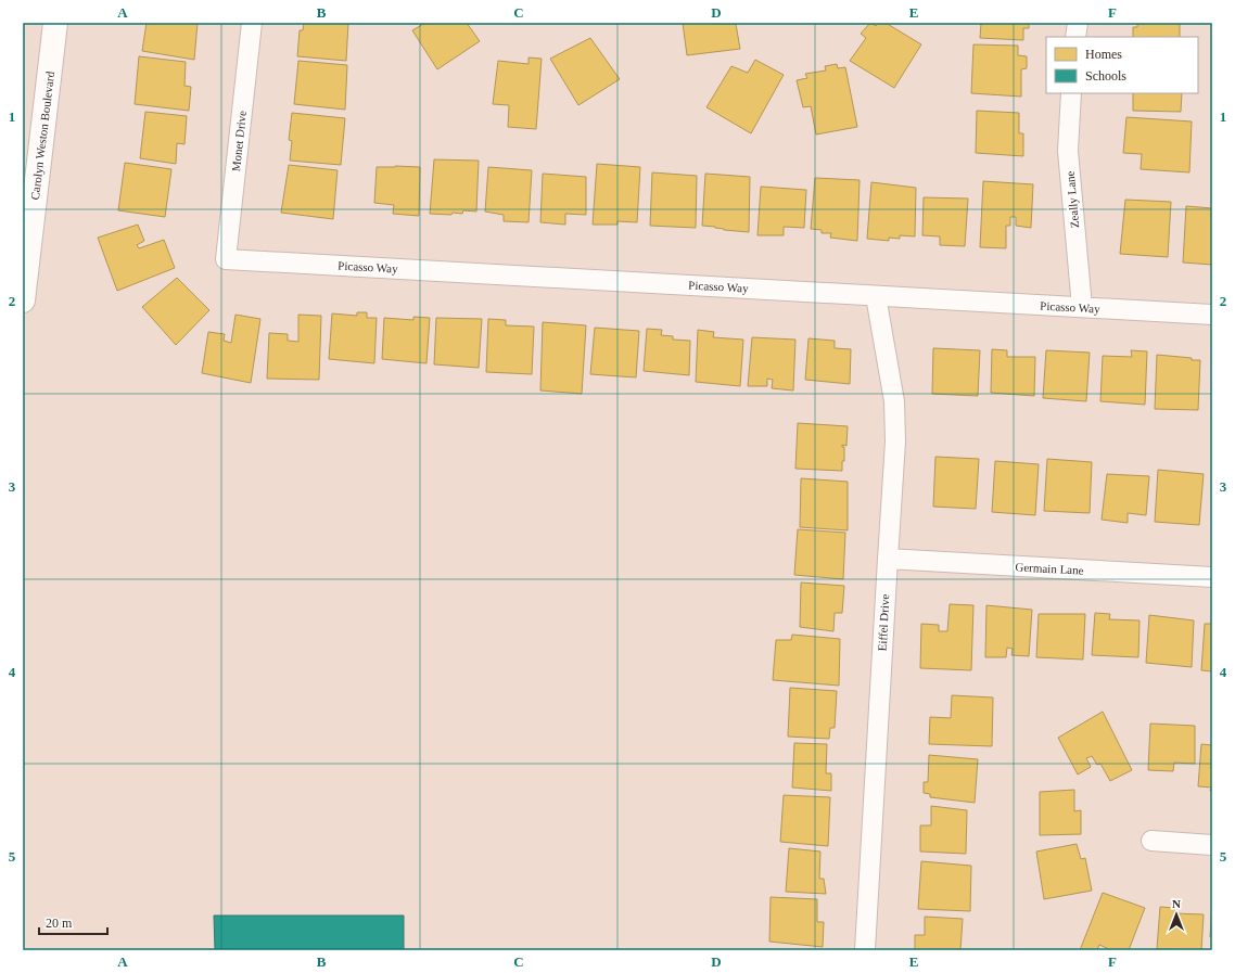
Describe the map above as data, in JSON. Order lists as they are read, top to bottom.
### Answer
{
  "streets": {
    "street": [
      "Carolyn Weston Boulevard",
      "Monet Drive",
      "Zeally Lane",
      "Picasso Way",
      "Germain Lane",
      "Eiffel Drive"
    ]
  },
  "crossings": [
    ["Monet Drive", "Picasso Way"],
    ["Zeally Lane", "Picasso Way"],
    ["Picasso Way", "Eiffel Drive"],
    ["Germain Lane", "Eiffel Drive"]
  ],
  "legend": ["Homes", "Schools"],
  "scale_bar": "20 m",
  "north": "top",
  "grid": {
    "columns": [
      "A",
      "B",
      "C",
      "D",
      "E",
      "F"
    ],
    "rows": [
      "1",
      "2",
      "3",
      "4",
      "5"
    ]
  }
}
